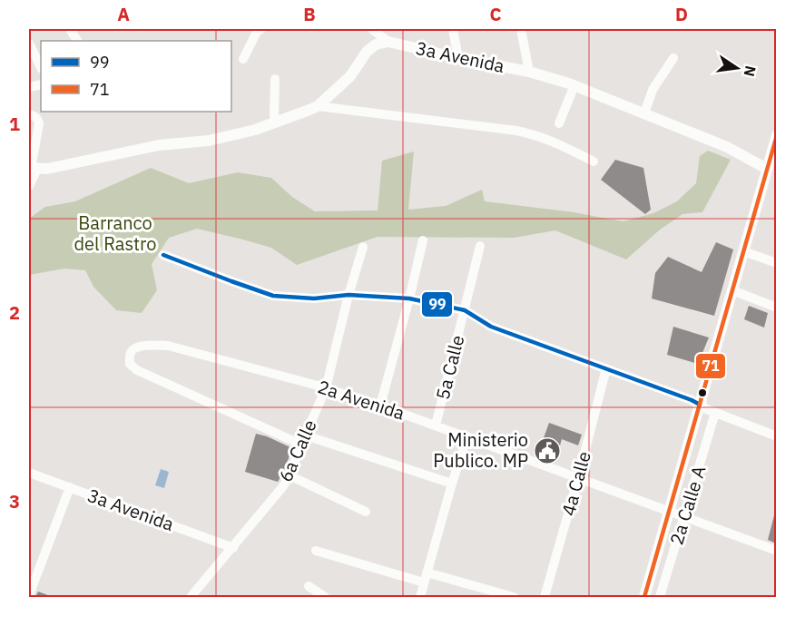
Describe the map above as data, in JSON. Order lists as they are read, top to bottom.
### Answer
{
  "streets": {
    "main road": ["3a Avenida"],
    "street": [
      "5a Calle",
      "2a Avenida",
      "6a Calle",
      "4a Calle",
      "2a Calle A"
    ]
  },
  "crossings": [
    ["3a Avenida", "6a Calle"],
    ["5a Calle", "2a Avenida"],
    ["2a Avenida", "6a Calle"],
    ["2a Avenida", "4a Calle"],
    ["2a Avenida", "2a Calle A"]
  ],
  "parks": ["Barranco del Rastro"],
  "places": {
    "public building": ["Ministerio Publico. MP"]
  },
  "lines": ["transit line 71", "transit line 99"],
  "legend": ["99", "71"],
  "north": "right",
  "grid": {
    "columns": [
      "A",
      "B",
      "C",
      "D"
    ],
    "rows": ["1", "2", "3"]
  }
}
